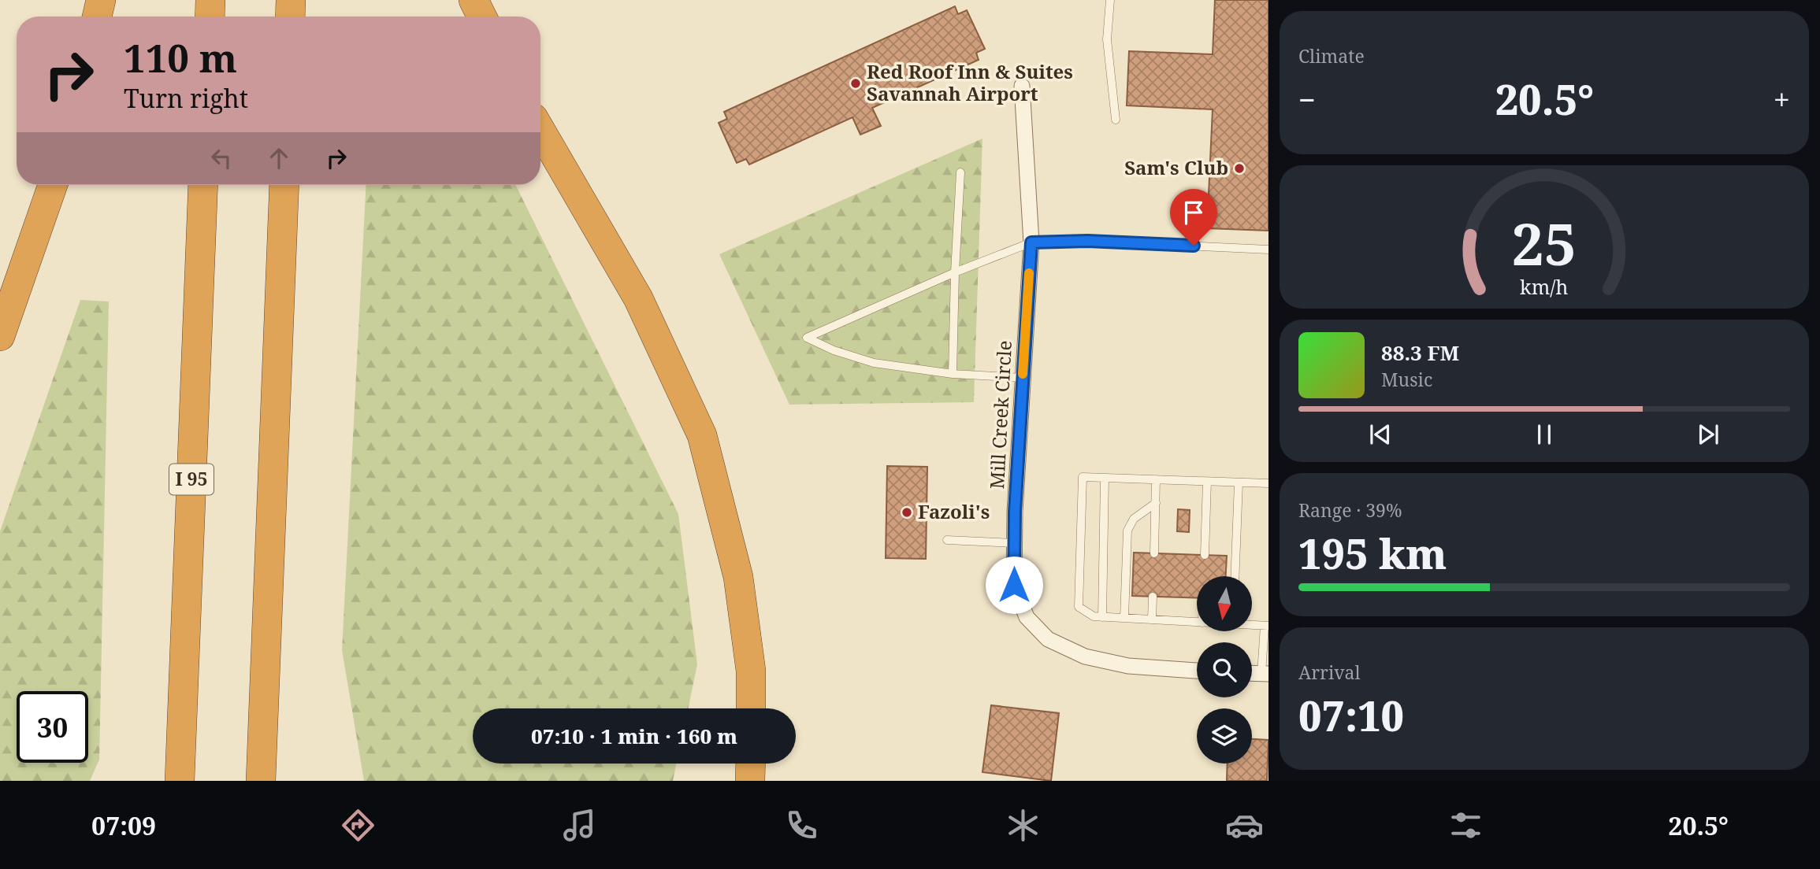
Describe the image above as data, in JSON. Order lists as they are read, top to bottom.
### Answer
{
  "streets": {
    "highway": ["I 95"],
    "street": ["Mill Creek Circle"]
  },
  "places": ["Red Roof Inn & Suites Savannah Airport", "Sam's Club", "Fazoli's"],
  "north": "bottom",
  "page": {
    "tile": [
      "Climate",
      ["Range · 39%", "195 km"],
      ["Arrival", "07:10"]
    ],
    "turn": ["110 m", "Turn right"],
    "heat": ["−", "20.5°", "+"],
    "song": ["88.3 FM", "Music"],
    "limit": "30",
    "trip": "07:10 · 1 min · 160 m",
    "tabs": ["07:09", "20.5°"],
    "gauge": ["25", "km/h"]
  }
}
